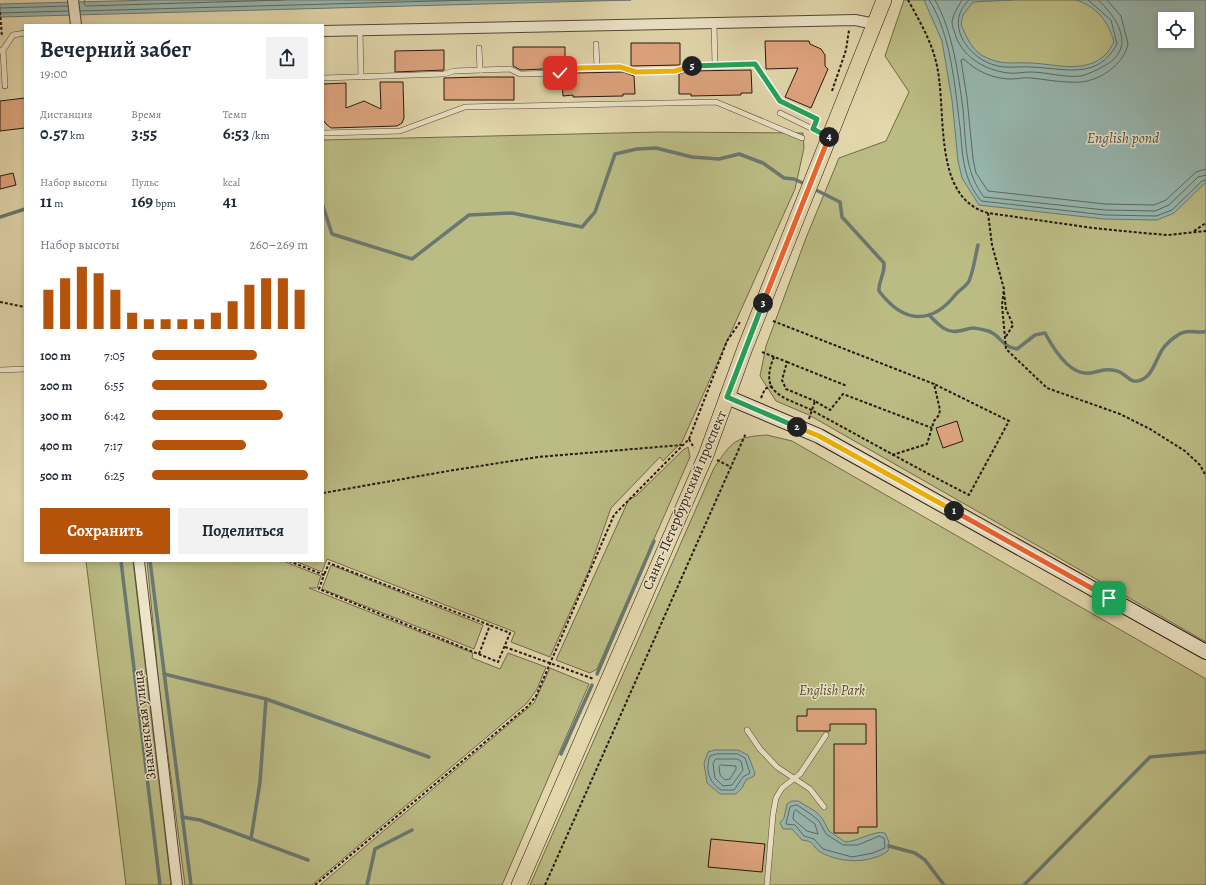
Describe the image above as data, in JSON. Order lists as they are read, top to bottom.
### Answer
{
  "streets": {
    "main road": ["Санкт-Петербургский проспект"],
    "street": ["Знаменская улица"]
  },
  "water": ["English pond"],
  "parks": ["English Park"],
  "page": {
    "heading": ["Вечерний забег", "19:00"],
    "pins": [
      "5",
      "4",
      "3",
      "2",
      "1"
    ],
    "stats": [
      ["Дистанция", "0.57 km"],
      ["Время", "3:55"],
      ["Темп", "6:53 /km"],
      ["Набор высоты", "11 m"],
      ["Пульс", "169 bpm"],
      ["kcal", "41"]
    ],
    "chart": ["Набор высоты", "260–269 m"],
    "list": [
      {
        "name": "100 m",
        "note": "7:05"
      },
      {
        "name": "200 m",
        "note": "6:55"
      },
      {
        "name": "300 m",
        "note": "6:42"
      },
      {
        "name": "400 m",
        "note": "7:17"
      },
      {
        "name": "500 m",
        "note": "6:25"
      }
    ],
    "buttons": ["Сохранить", "Поделиться"]
  }
}
